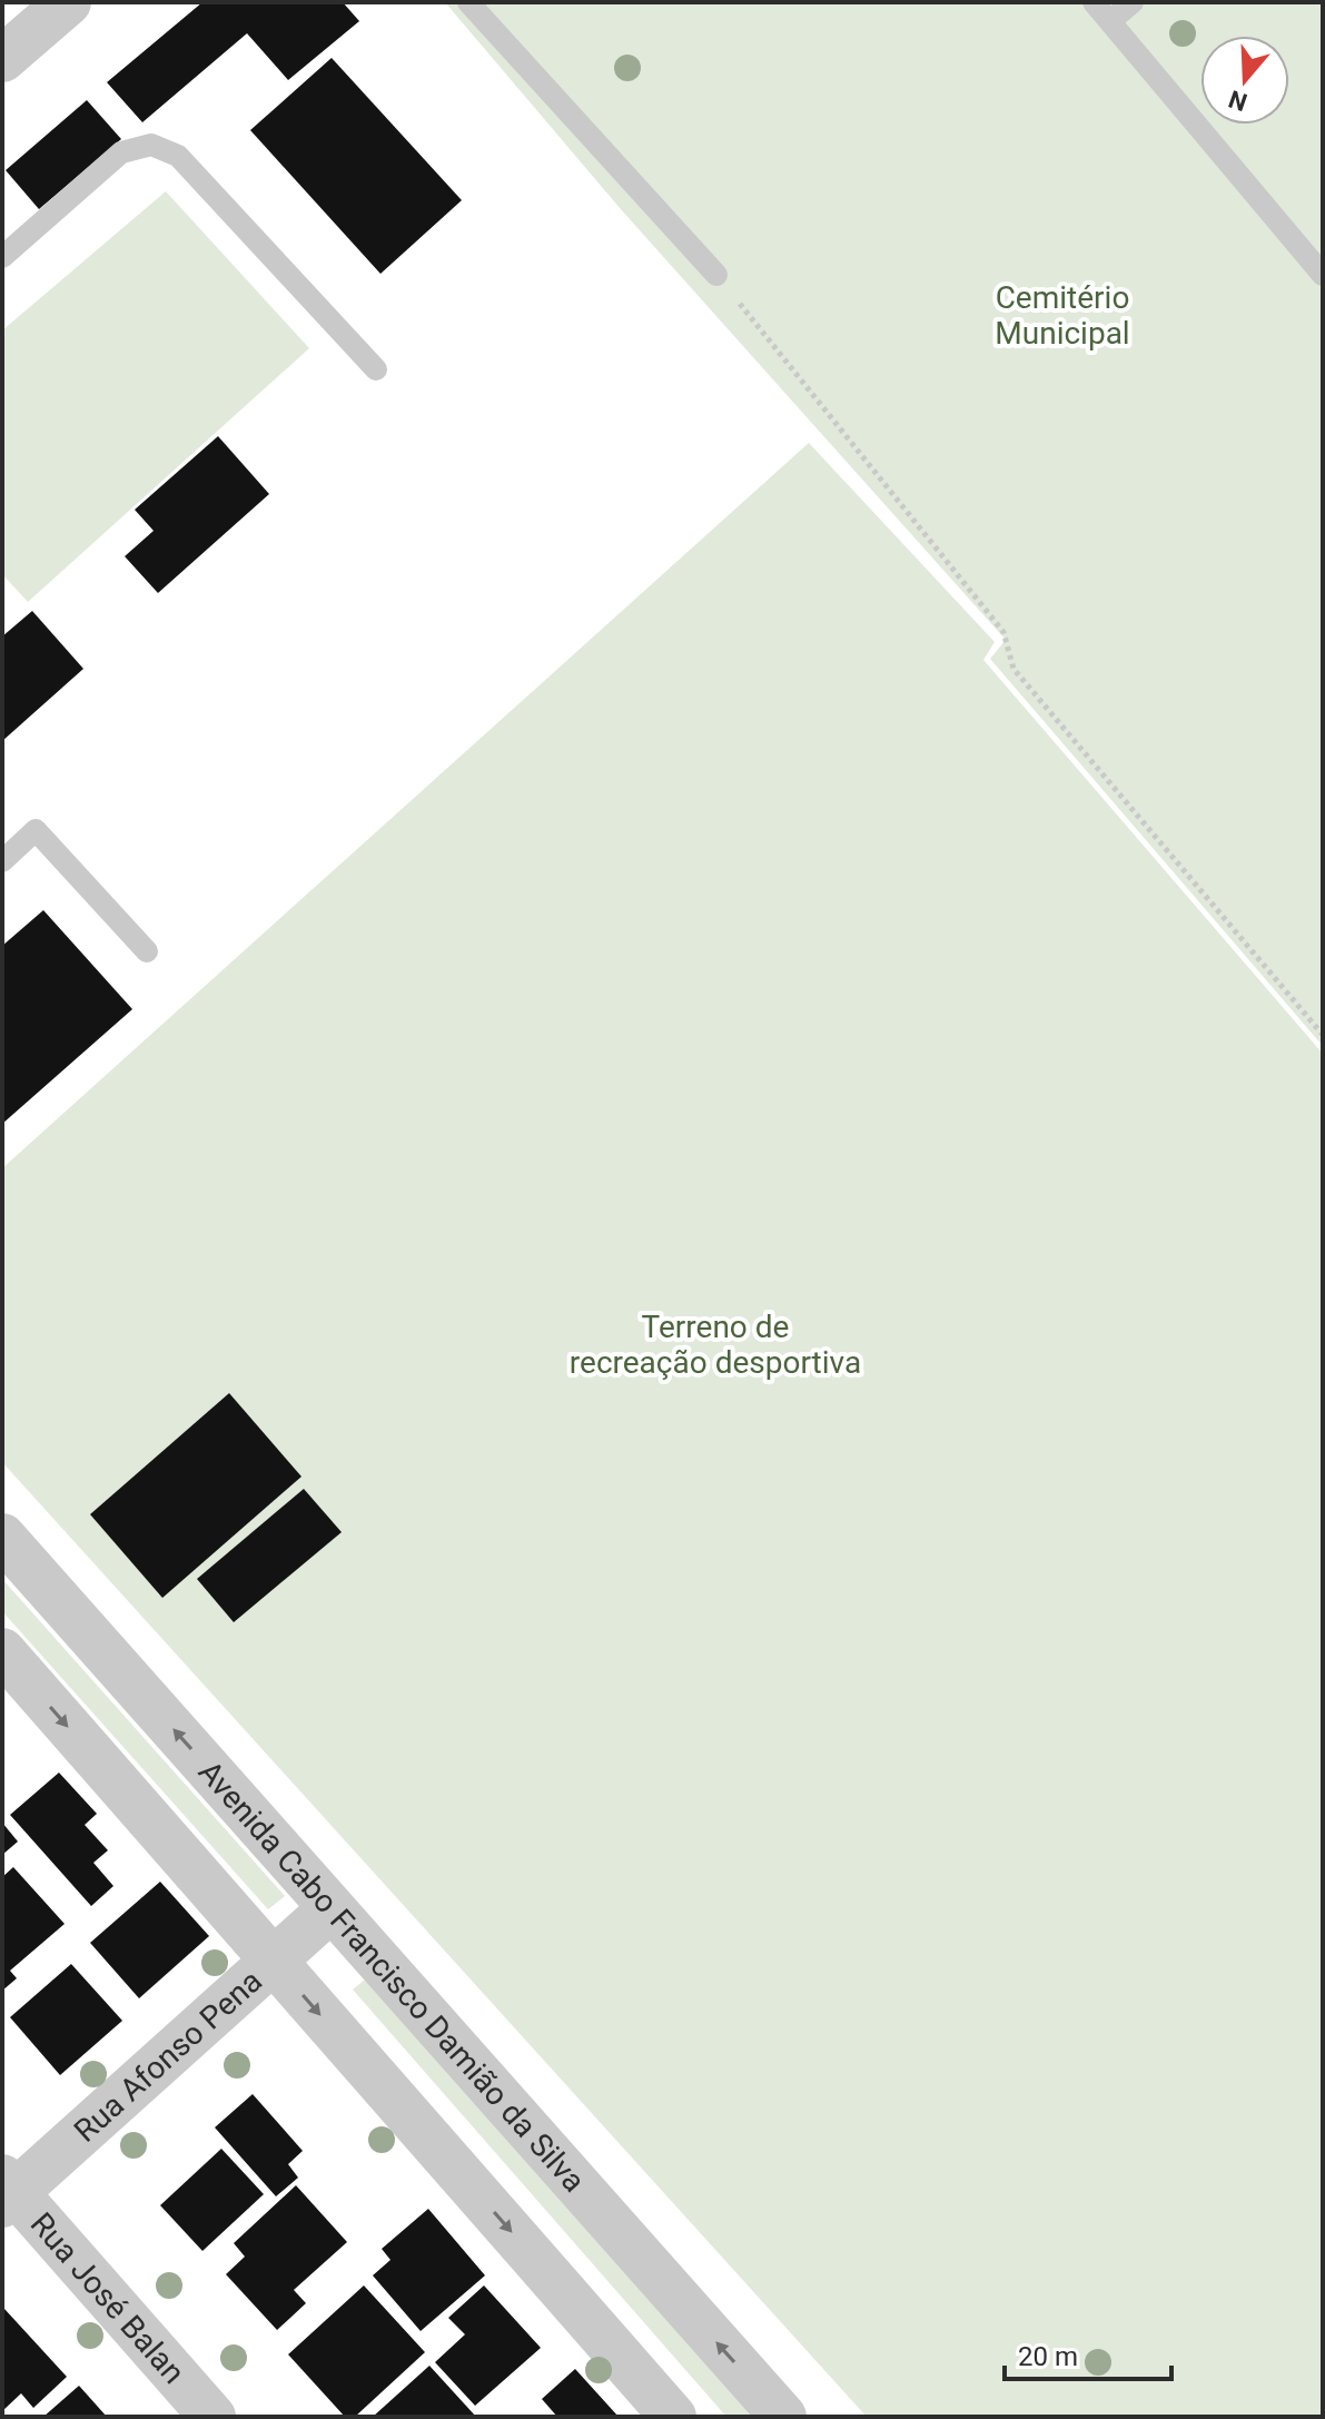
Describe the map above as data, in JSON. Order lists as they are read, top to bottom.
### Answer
{
  "streets": {
    "street": ["Avenida Cabo Francisco Damião da Silva", "Rua Afonso Pena", "Rua José Balan"]
  },
  "crossings": [
    ["Avenida Cabo Francisco Damião da Silva", "Rua Afonso Pena"],
    ["Rua Afonso Pena", "Rua José Balan"]
  ],
  "parks": ["Cemitério Municipal", "Terreno de recreação desportiva"],
  "scale_bar": "20 m",
  "north": "bottom"
}
